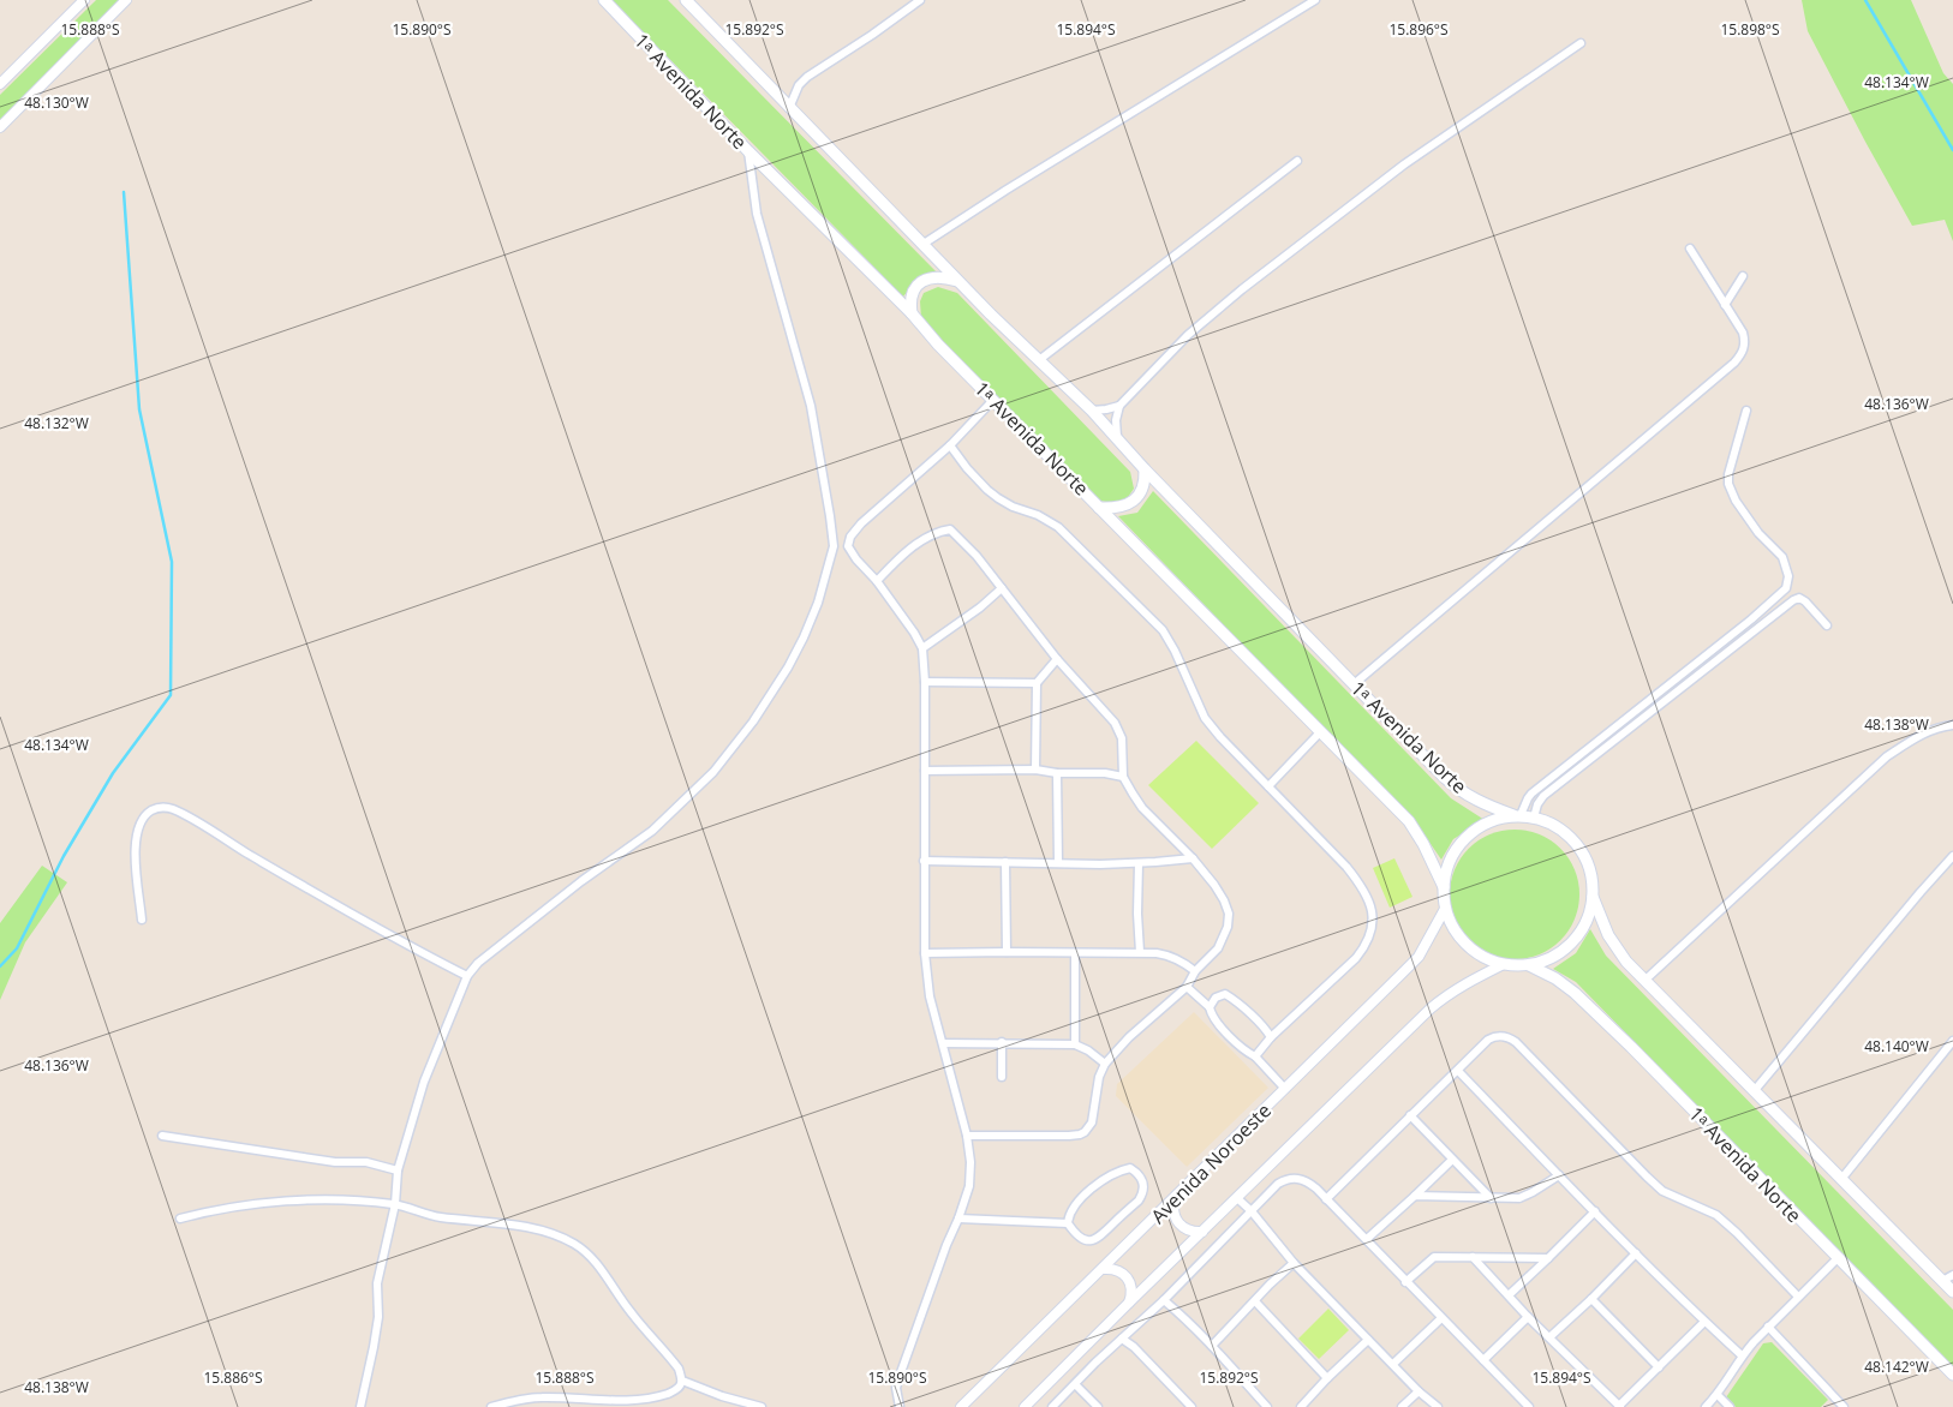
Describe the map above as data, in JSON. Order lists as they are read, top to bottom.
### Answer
{
  "streets": {
    "main road": ["1ᵃ Avenida Norte"],
    "street": ["Avenida Noroeste"]
  },
  "crossings": [
    ["1ᵃ Avenida Norte", "Avenida Noroeste"]
  ],
  "coordinates": [
    "15.898°S",
    "15.888°S",
    "15.890°S",
    "15.892°S",
    "15.894°S",
    "15.896°S",
    "48.134°W",
    "48.130°W",
    "48.136°W",
    "48.132°W",
    "48.138°W",
    "48.140°W",
    "48.142°W",
    "15.886°S"
  ]
}
